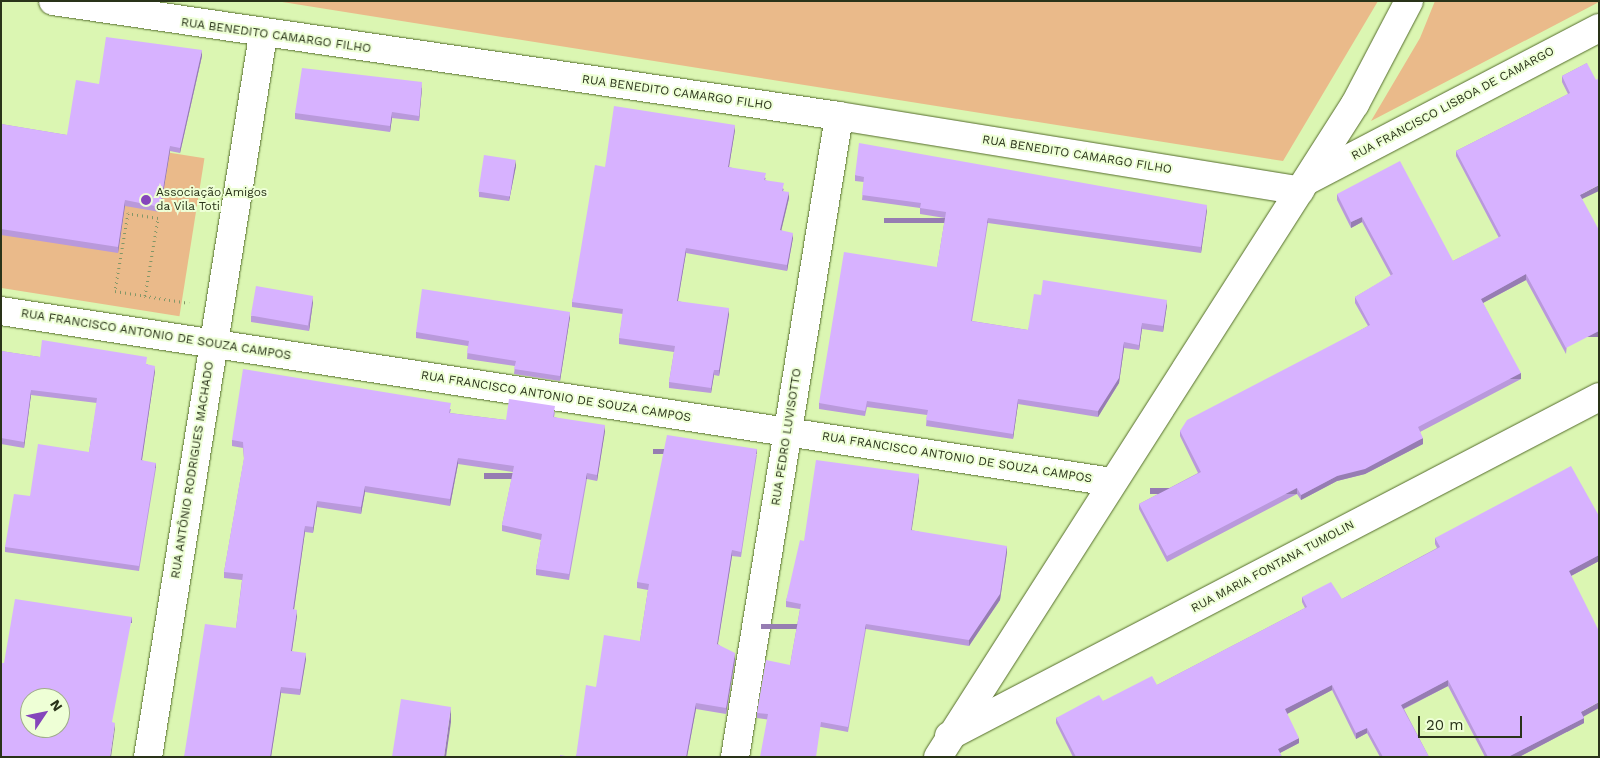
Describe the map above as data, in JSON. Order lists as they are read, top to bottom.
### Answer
{
  "streets": {
    "street": [
      "RUA BENEDITO CAMARGO FILHO",
      "RUA FRANCISCO LISBOA DE CAMARGO",
      "RUA FRANCISCO ANTONIO DE SOUZA CAMPOS",
      "RUA PEDRO LUVISOTTO",
      "RUA ANTÔNIO RODRIGUES MACHADO",
      "RUA MARIA FONTANA TUMOLIN"
    ]
  },
  "crossings": [
    ["RUA BENEDITO CAMARGO FILHO", "RUA FRANCISCO LISBOA DE CAMARGO"],
    ["RUA BENEDITO CAMARGO FILHO", "RUA PEDRO LUVISOTTO"],
    ["RUA BENEDITO CAMARGO FILHO", "RUA ANTÔNIO RODRIGUES MACHADO"],
    ["RUA FRANCISCO ANTONIO DE SOUZA CAMPOS", "RUA PEDRO LUVISOTTO"],
    ["RUA FRANCISCO ANTONIO DE SOUZA CAMPOS", "RUA ANTÔNIO RODRIGUES MACHADO"]
  ],
  "places": ["Associação Amigos da Vila Toti"],
  "scale_bar": "20 m",
  "north": "top right"
}
